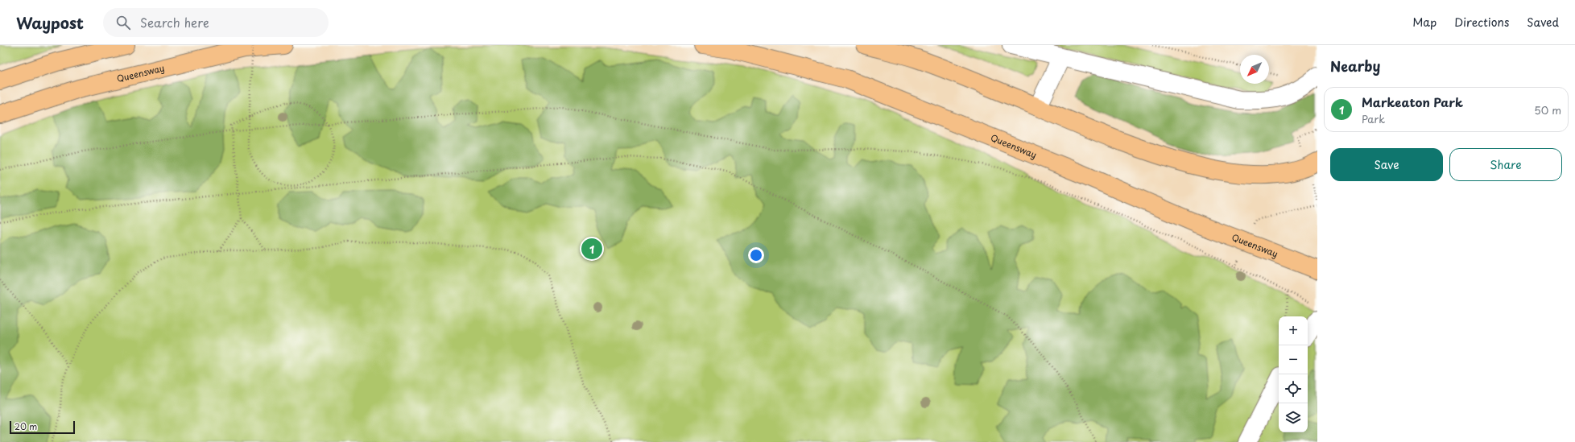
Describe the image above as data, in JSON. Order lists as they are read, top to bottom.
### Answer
{
  "streets": {
    "highway": ["Queensway"]
  },
  "scale_bar": "20 m",
  "north": "bottom left",
  "page": {
    "header": "Waypost",
    "search": "Search here",
    "nav": ["Map", "Directions", "Saved"],
    "heading": "Nearby",
    "list": [
      {
        "mark": "1",
        "name": "Markeaton Park",
        "note": "Park",
        "value": "50 m"
      }
    ],
    "buttons": ["Save", "Share"],
    "pins": "1",
    "map_buttons": ["+", "−"],
    "scale": "20 m"
  }
}
